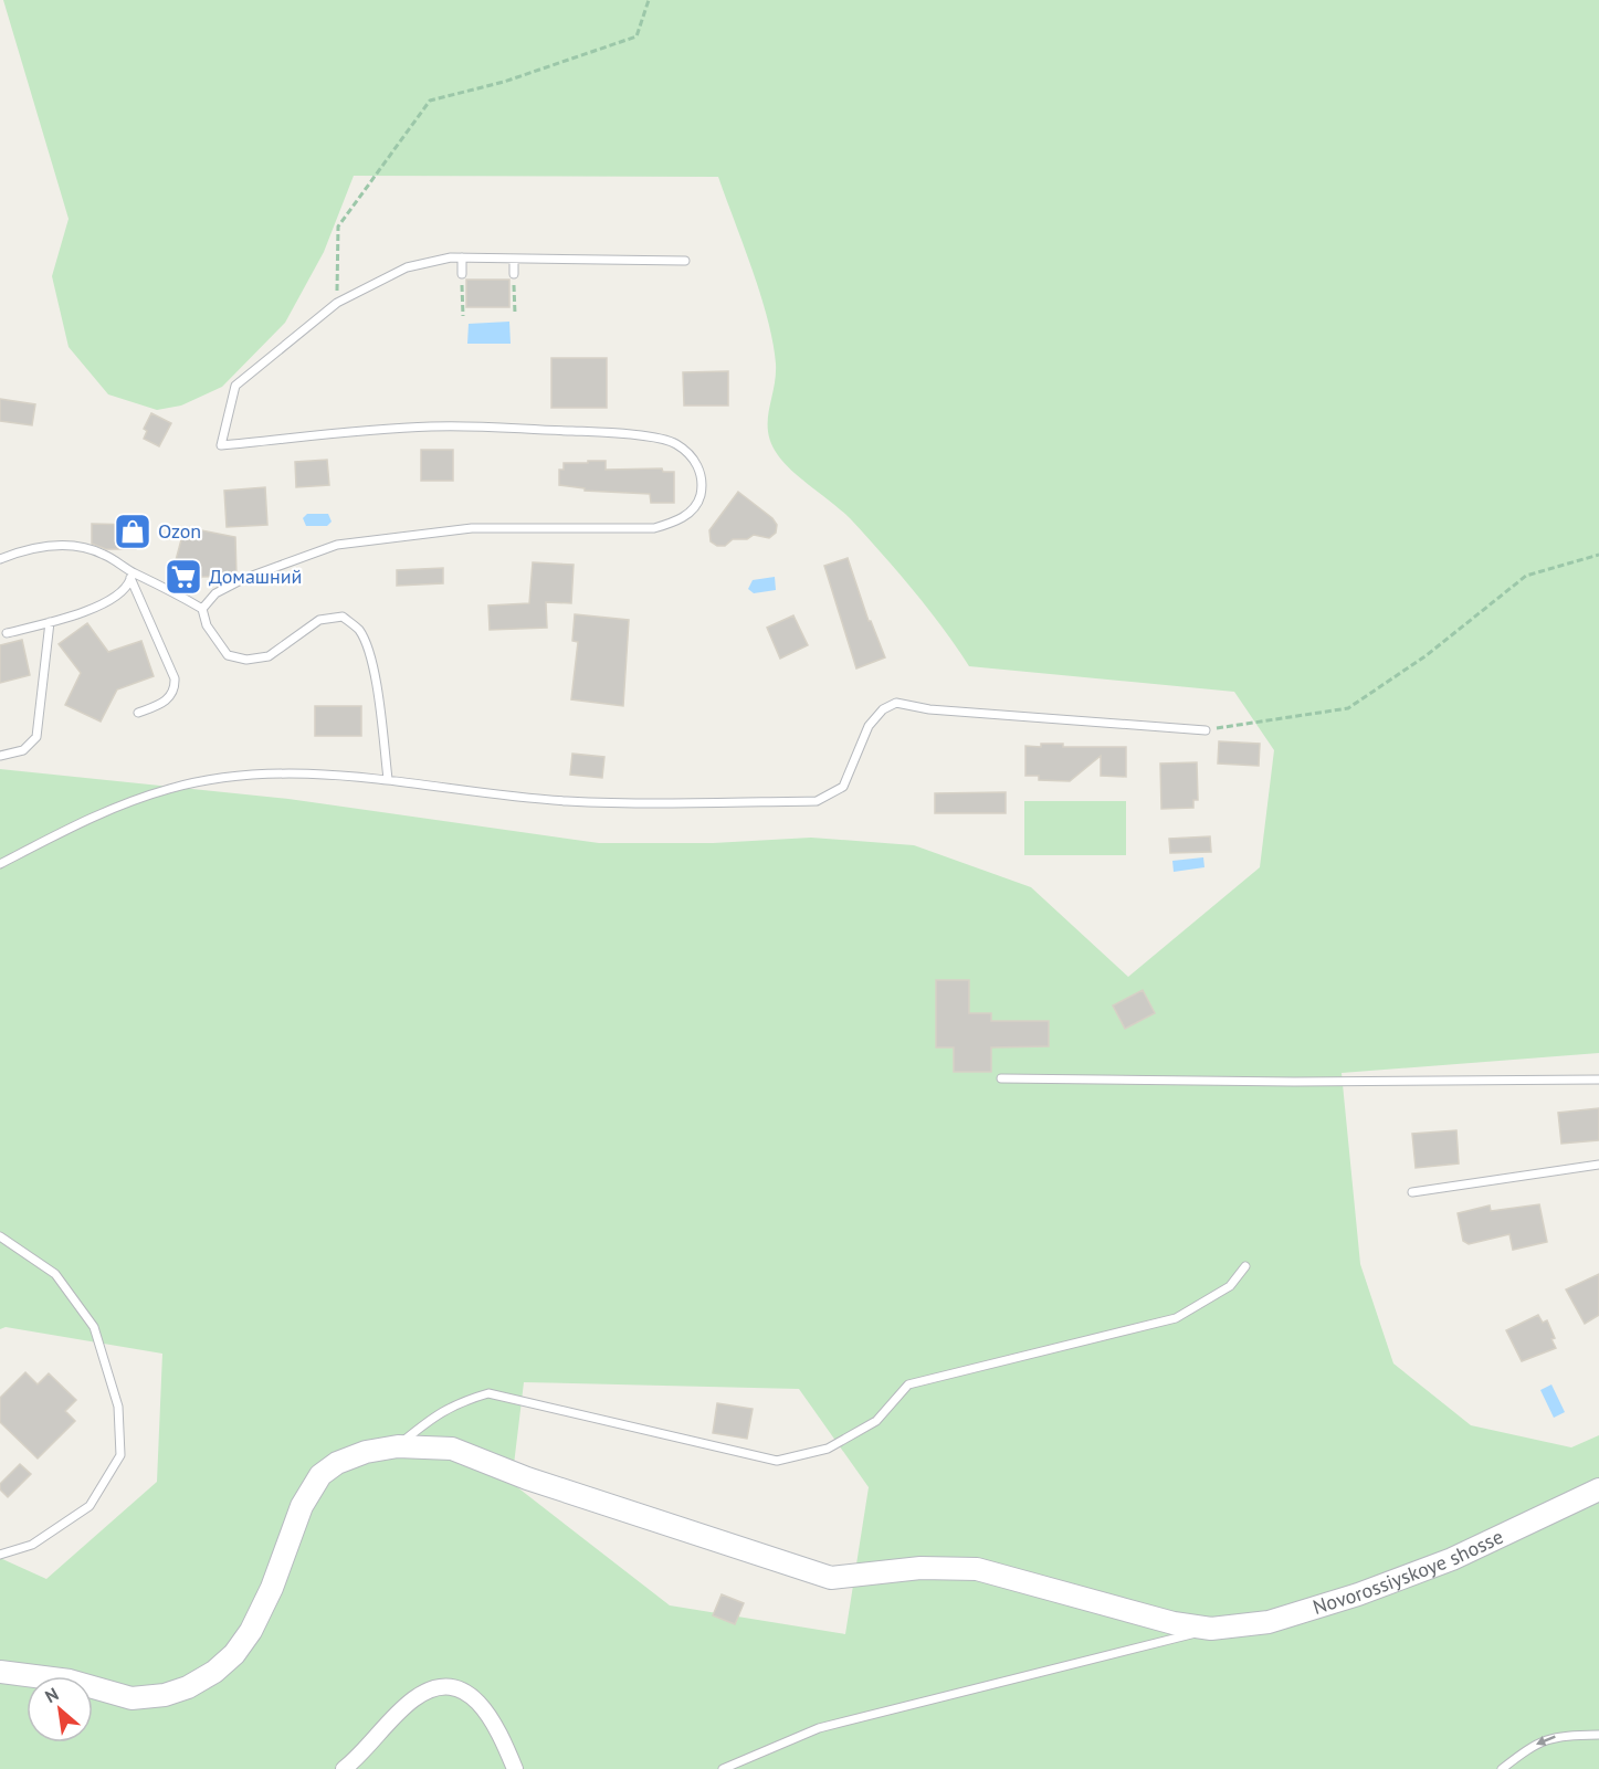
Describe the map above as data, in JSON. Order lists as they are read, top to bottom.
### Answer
{
  "streets": {
    "street": ["Novorossiyskoye shosse"]
  },
  "places": {
    "shop": ["Ozon"],
    "supermarket": ["Домашний"]
  },
  "north": "top left"
}
